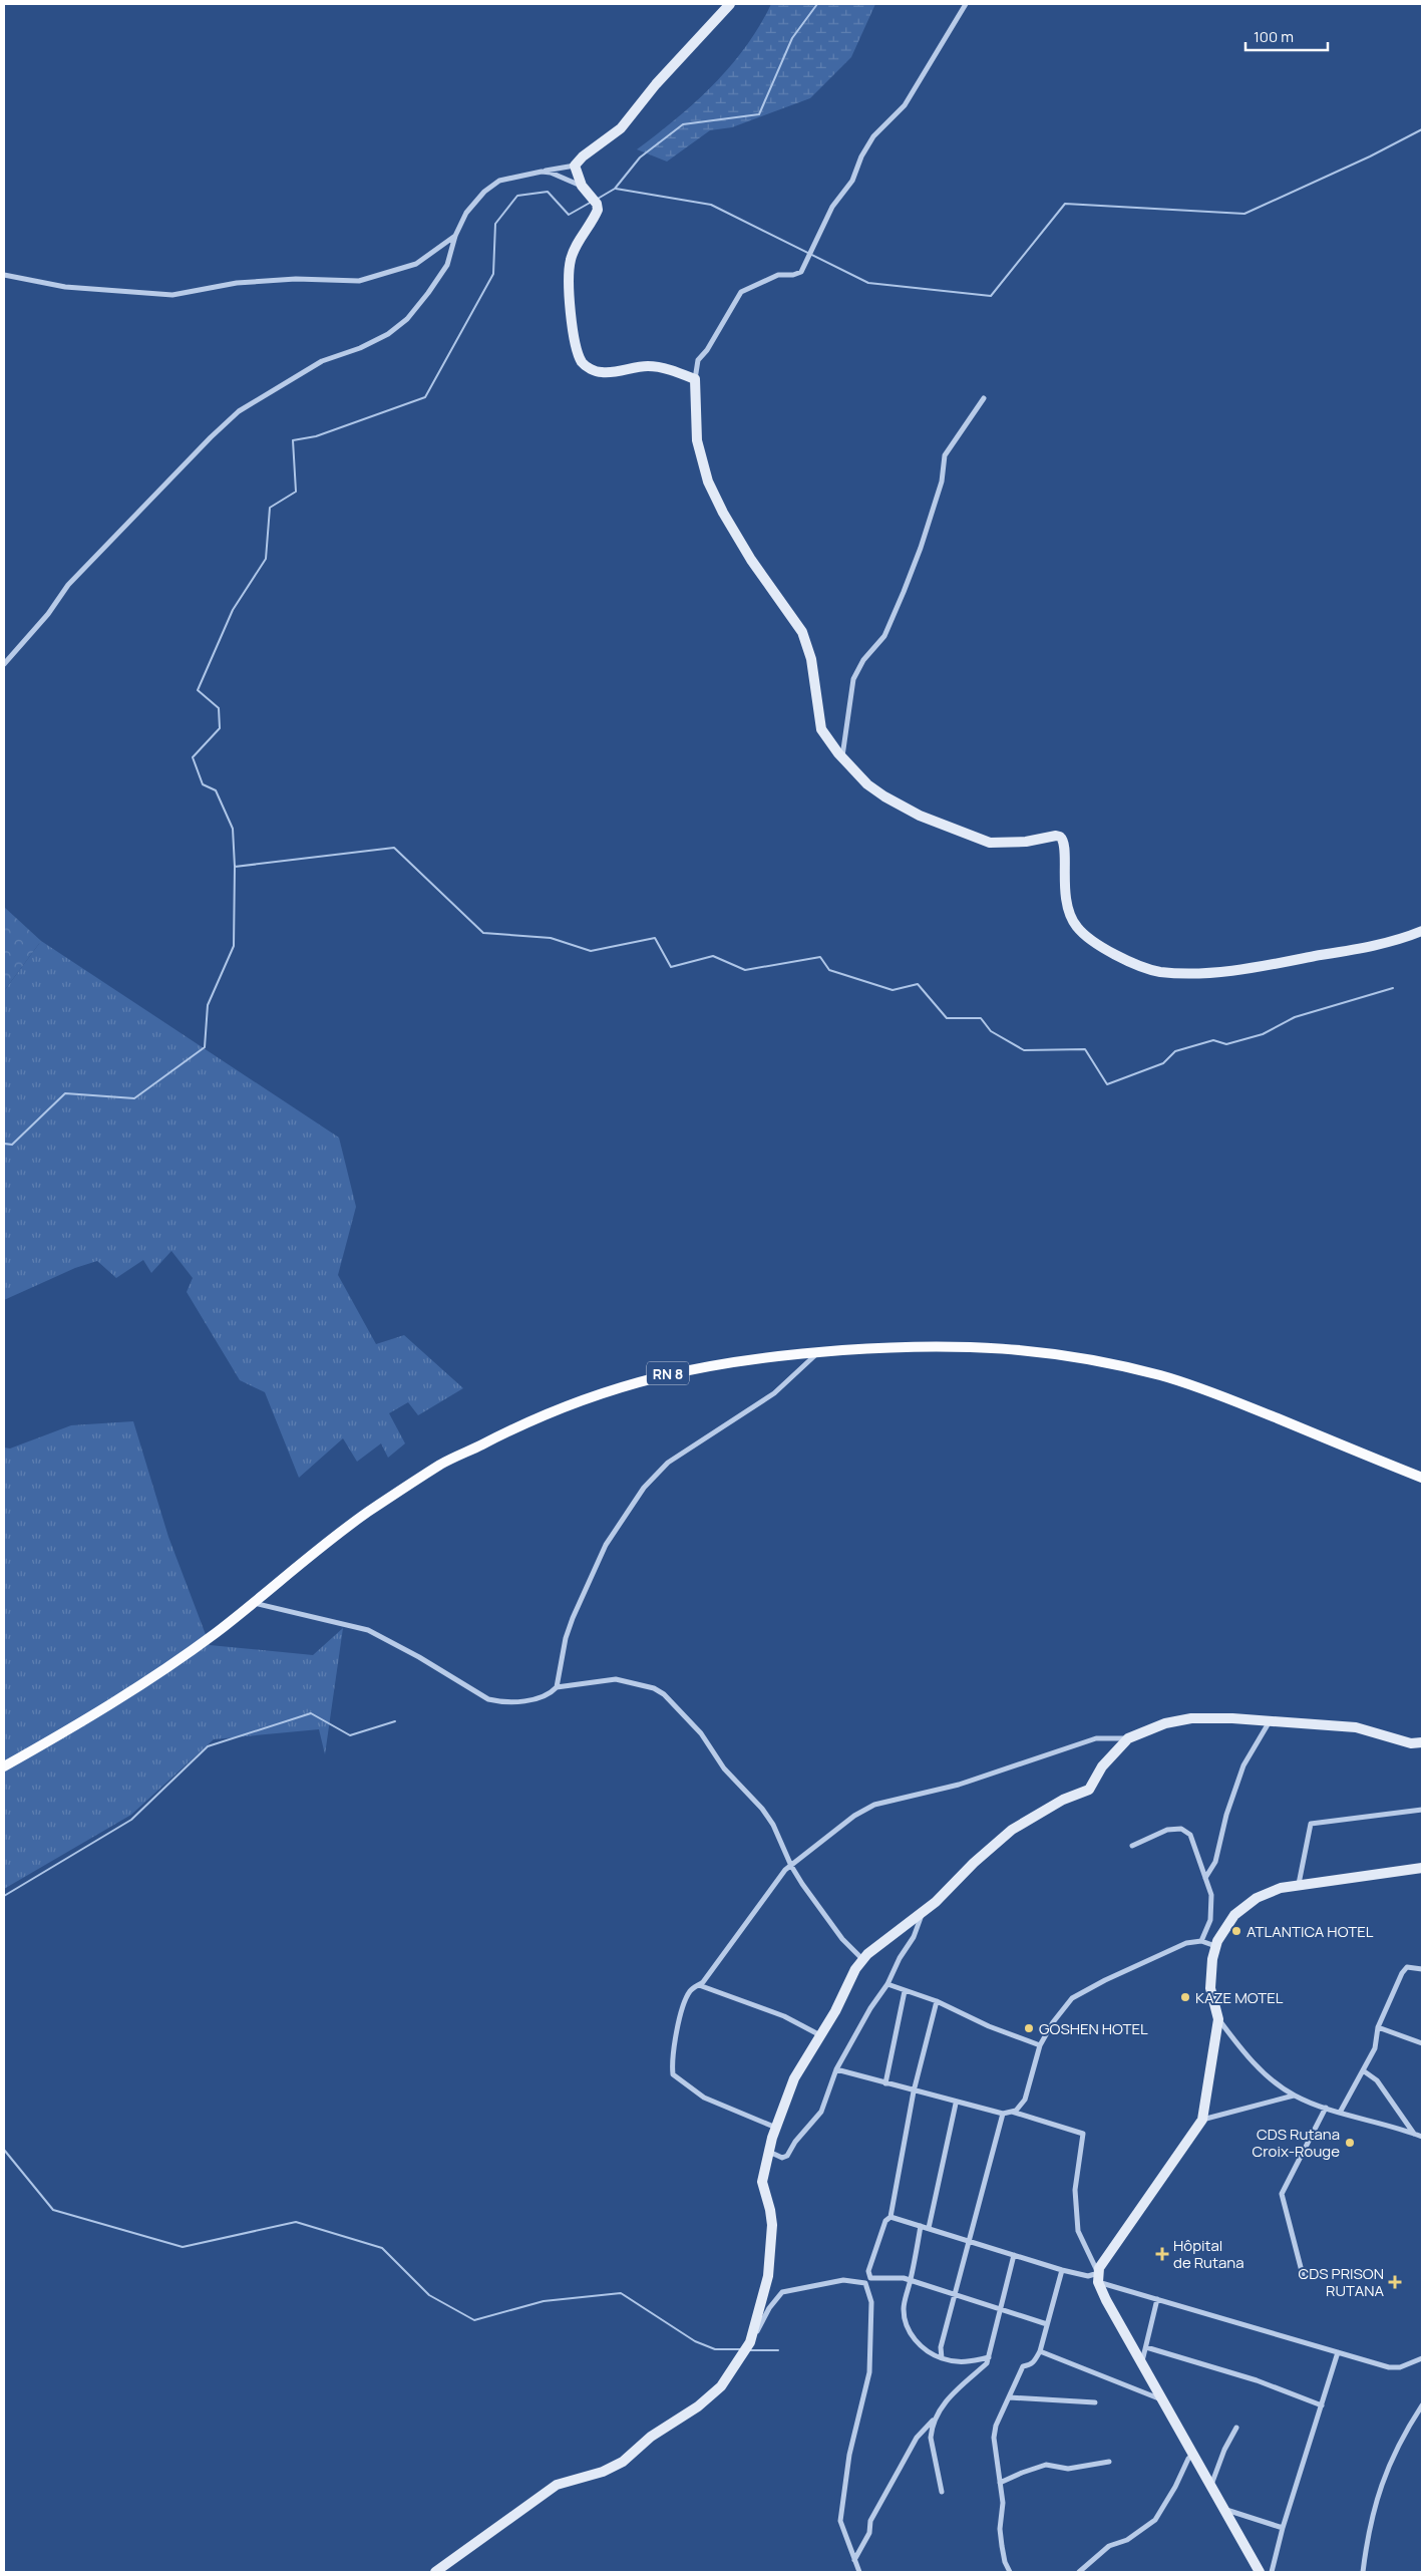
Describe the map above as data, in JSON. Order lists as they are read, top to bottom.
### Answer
{
  "streets": {
    "main road": ["RN 8"]
  },
  "places": {
    "other": [
      "ATLANTICA HOTEL",
      "KAZE MOTEL",
      "GOSHEN HOTEL",
      "CDS Rutana Croix-Rouge"
    ],
    "health": ["Hôpital de Rutana", "CDS PRISON RUTANA"]
  },
  "scale_bar": "100 m"
}
